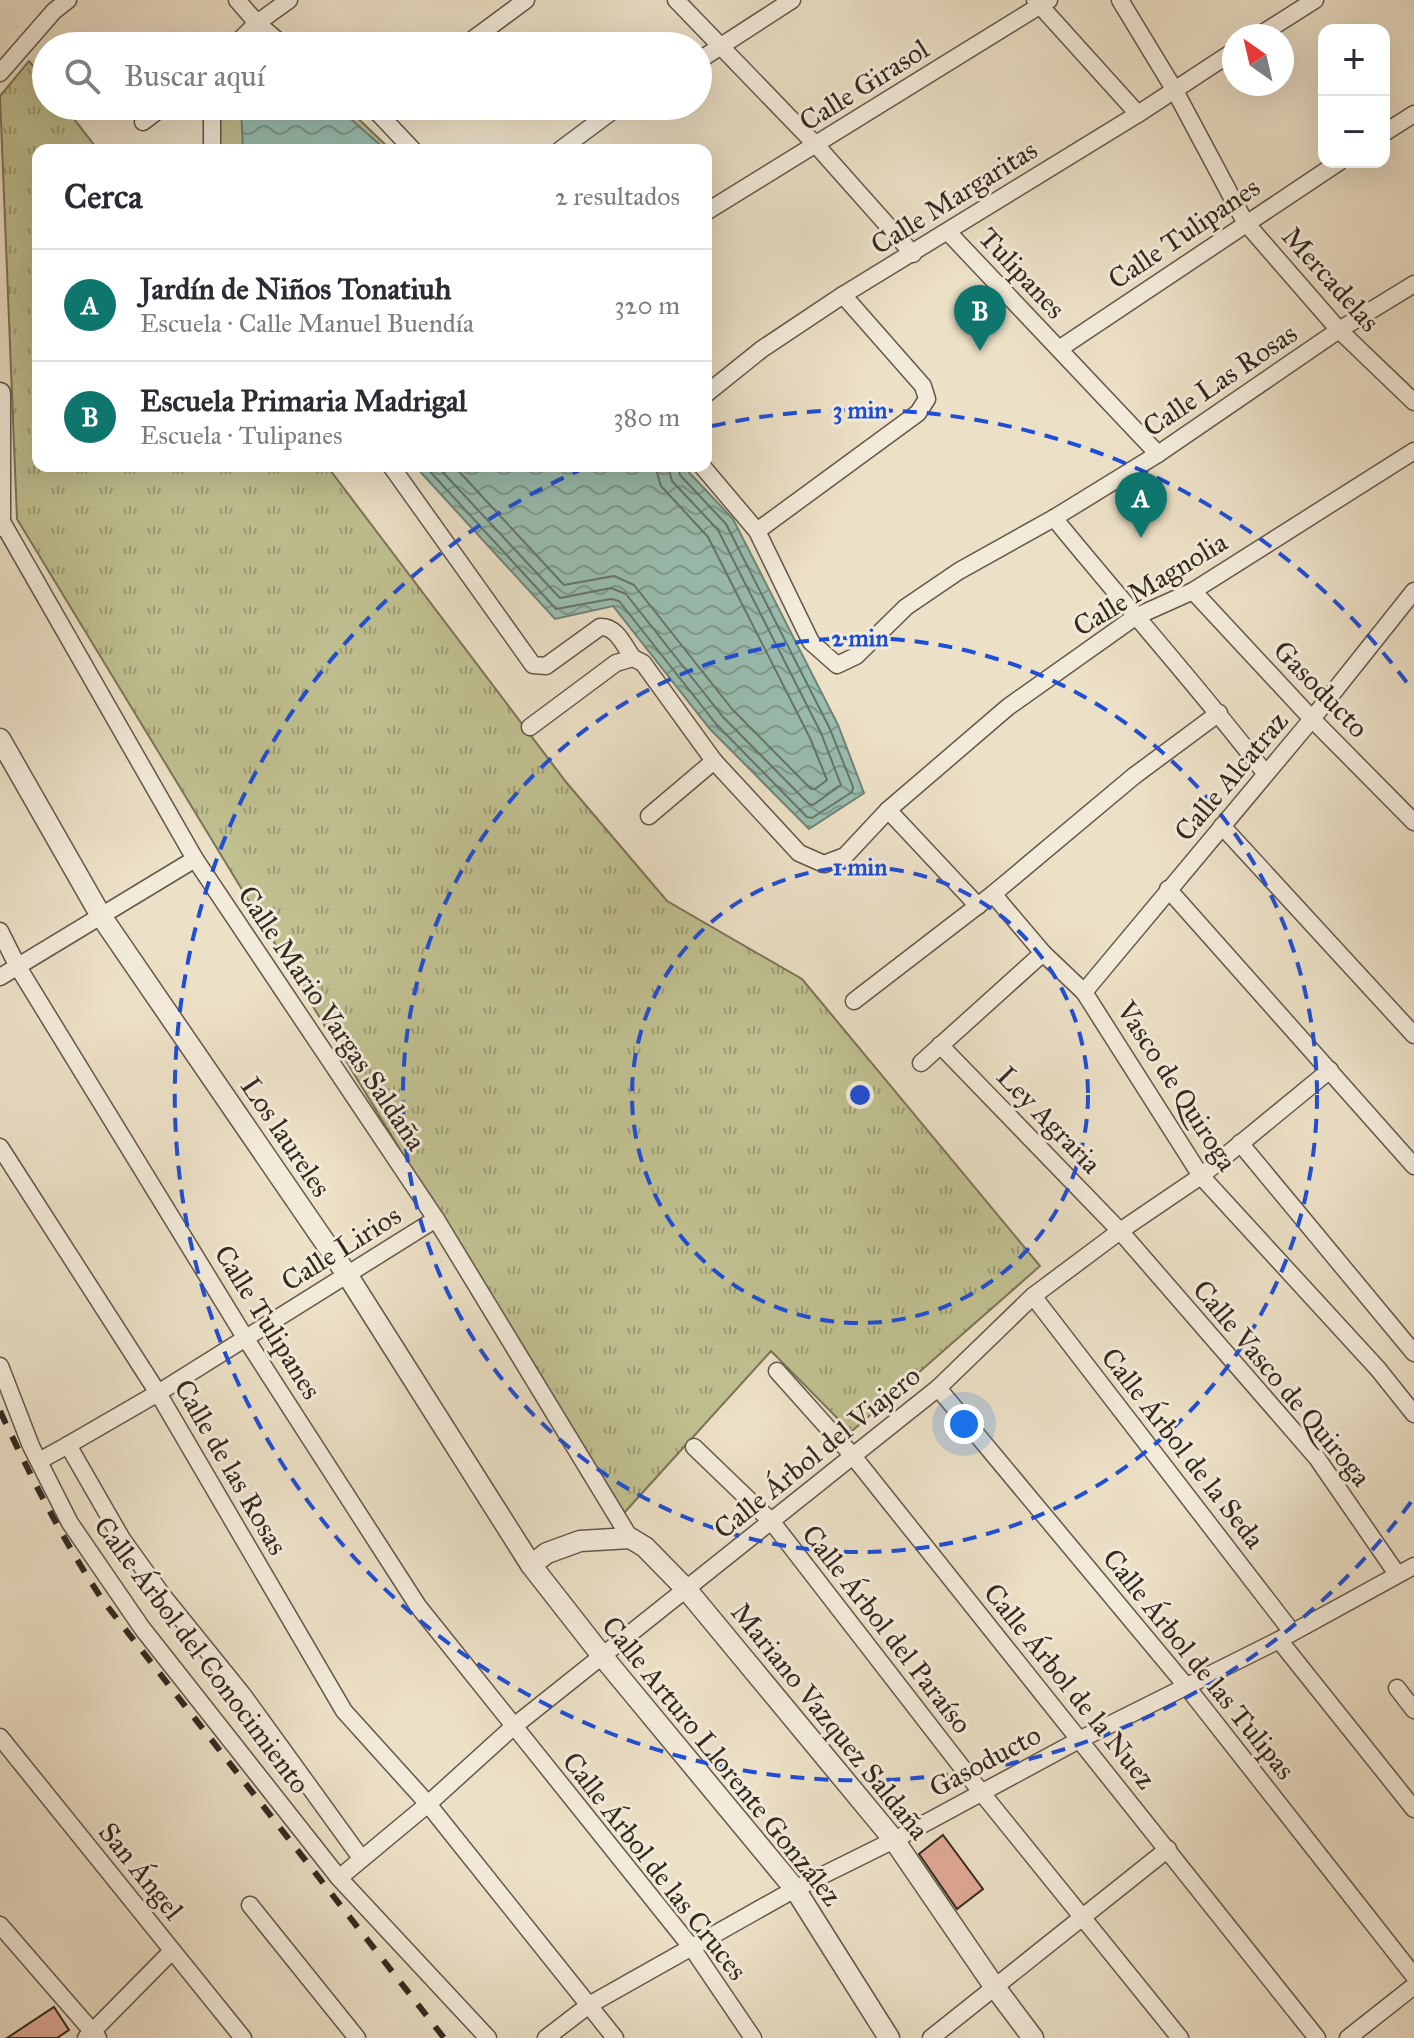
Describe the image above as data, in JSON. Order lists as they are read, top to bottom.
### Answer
{
  "streets": {
    "street": [
      "Calle Girasol",
      "Calle Margaritas",
      "Calle Tulipanes",
      "Tulipanes",
      "Mercadelas",
      "Calle Las Rosas",
      "Calle Magnolia",
      "Gasoducto",
      "Calle Alcatraz",
      "Calle Mario Vargas Saldaña",
      "Vasco de Quiroga",
      "Ley Agraria",
      "Los laureles",
      "Calle Lirios",
      "Calle Vasco de Quiroga",
      "Calle Árbol de la Seda",
      "Calle Árbol del Viajero",
      "Calle de las Rosas",
      "Calle Árbol del Paraíso",
      "Calle Árbol del Conocimiento",
      "Calle Árbol de las Tulipas",
      "Calle Árbol de la Nuez",
      "Mariano Vazquez Saldaña",
      "Calle Arturo Llorente González",
      "Calle Árbol de las Cruces",
      "San Ángel"
    ]
  },
  "crossings": [
    ["Calle Margaritas", "Tulipanes"],
    ["Calle Margaritas", "Mercadelas"],
    ["Calle Tulipanes", "Tulipanes"],
    ["Calle Tulipanes", "Mercadelas"],
    ["Calle Tulipanes", "Calle Lirios"],
    ["Calle Tulipanes", "Calle Árbol del Viajero"],
    ["Calle Tulipanes", "Calle Árbol de las Cruces"],
    ["Tulipanes", "Calle Las Rosas"],
    ["Mercadelas", "Calle Las Rosas"],
    ["Calle Magnolia", "Gasoducto"],
    ["Gasoducto", "Calle Alcatraz"],
    ["Gasoducto", "Calle Vasco de Quiroga"],
    ["Gasoducto", "Calle Árbol de la Seda"],
    ["Gasoducto", "Calle de las Rosas"],
    ["Gasoducto", "Calle Árbol del Paraíso"],
    ["Gasoducto", "Calle Árbol de las Tulipas"],
    ["Gasoducto", "Calle Árbol de la Nuez"],
    ["Gasoducto", "Mariano Vazquez Saldaña"],
    ["Gasoducto", "Calle Arturo Llorente González"],
    ["Gasoducto", "Calle Árbol de las Cruces"],
    ["Calle Alcatraz", "Vasco de Quiroga"],
    ["Calle Mario Vargas Saldaña", "Calle Lirios"],
    ["Calle Mario Vargas Saldaña", "Mariano Vazquez Saldaña"],
    ["Vasco de Quiroga", "Calle Árbol del Viajero"],
    ["Ley Agraria", "Calle Vasco de Quiroga"],
    ["Ley Agraria", "Calle Árbol del Viajero"],
    ["Los laureles", "Calle Lirios"],
    ["Los laureles", "Calle Arturo Llorente González"],
    ["Calle Lirios", "Calle de las Rosas"],
    ["Calle Lirios", "Calle Árbol del Conocimiento"],
    ["Calle Vasco de Quiroga", "Calle Árbol del Viajero"],
    ["Calle Árbol de la Seda", "Calle Árbol del Viajero"],
    ["Calle Árbol del Viajero", "Calle de las Rosas"],
    ["Calle Árbol del Viajero", "Calle Árbol del Paraíso"],
    ["Calle Árbol del Viajero", "Calle Árbol del Conocimiento"],
    ["Calle Árbol del Viajero", "Calle Árbol de las Tulipas"],
    ["Calle Árbol del Viajero", "Calle Árbol de la Nuez"],
    ["Calle Árbol del Viajero", "Mariano Vazquez Saldaña"],
    ["Calle Árbol del Viajero", "Calle Arturo Llorente González"],
    ["Calle Árbol del Viajero", "Calle Árbol de las Cruces"]
  ],
  "north": "top left",
  "page": {
    "map_buttons": ["+", "−"],
    "search": "Buscar aquí",
    "heading": ["Cerca", "2 resultados"],
    "list": [
      {
        "mark": "A",
        "name": "Jardín de Niños Tonatiuh",
        "note": "Escuela · Calle Manuel Buendía",
        "value": "320 m"
      },
      {
        "mark": "B",
        "name": "Escuela Primaria Madrigal",
        "note": "Escuela · Tulipanes",
        "value": "380 m"
      }
    ],
    "pins": ["B", "A"]
  },
  "rings": ["3 min", "2 min", "1 min"]
}
